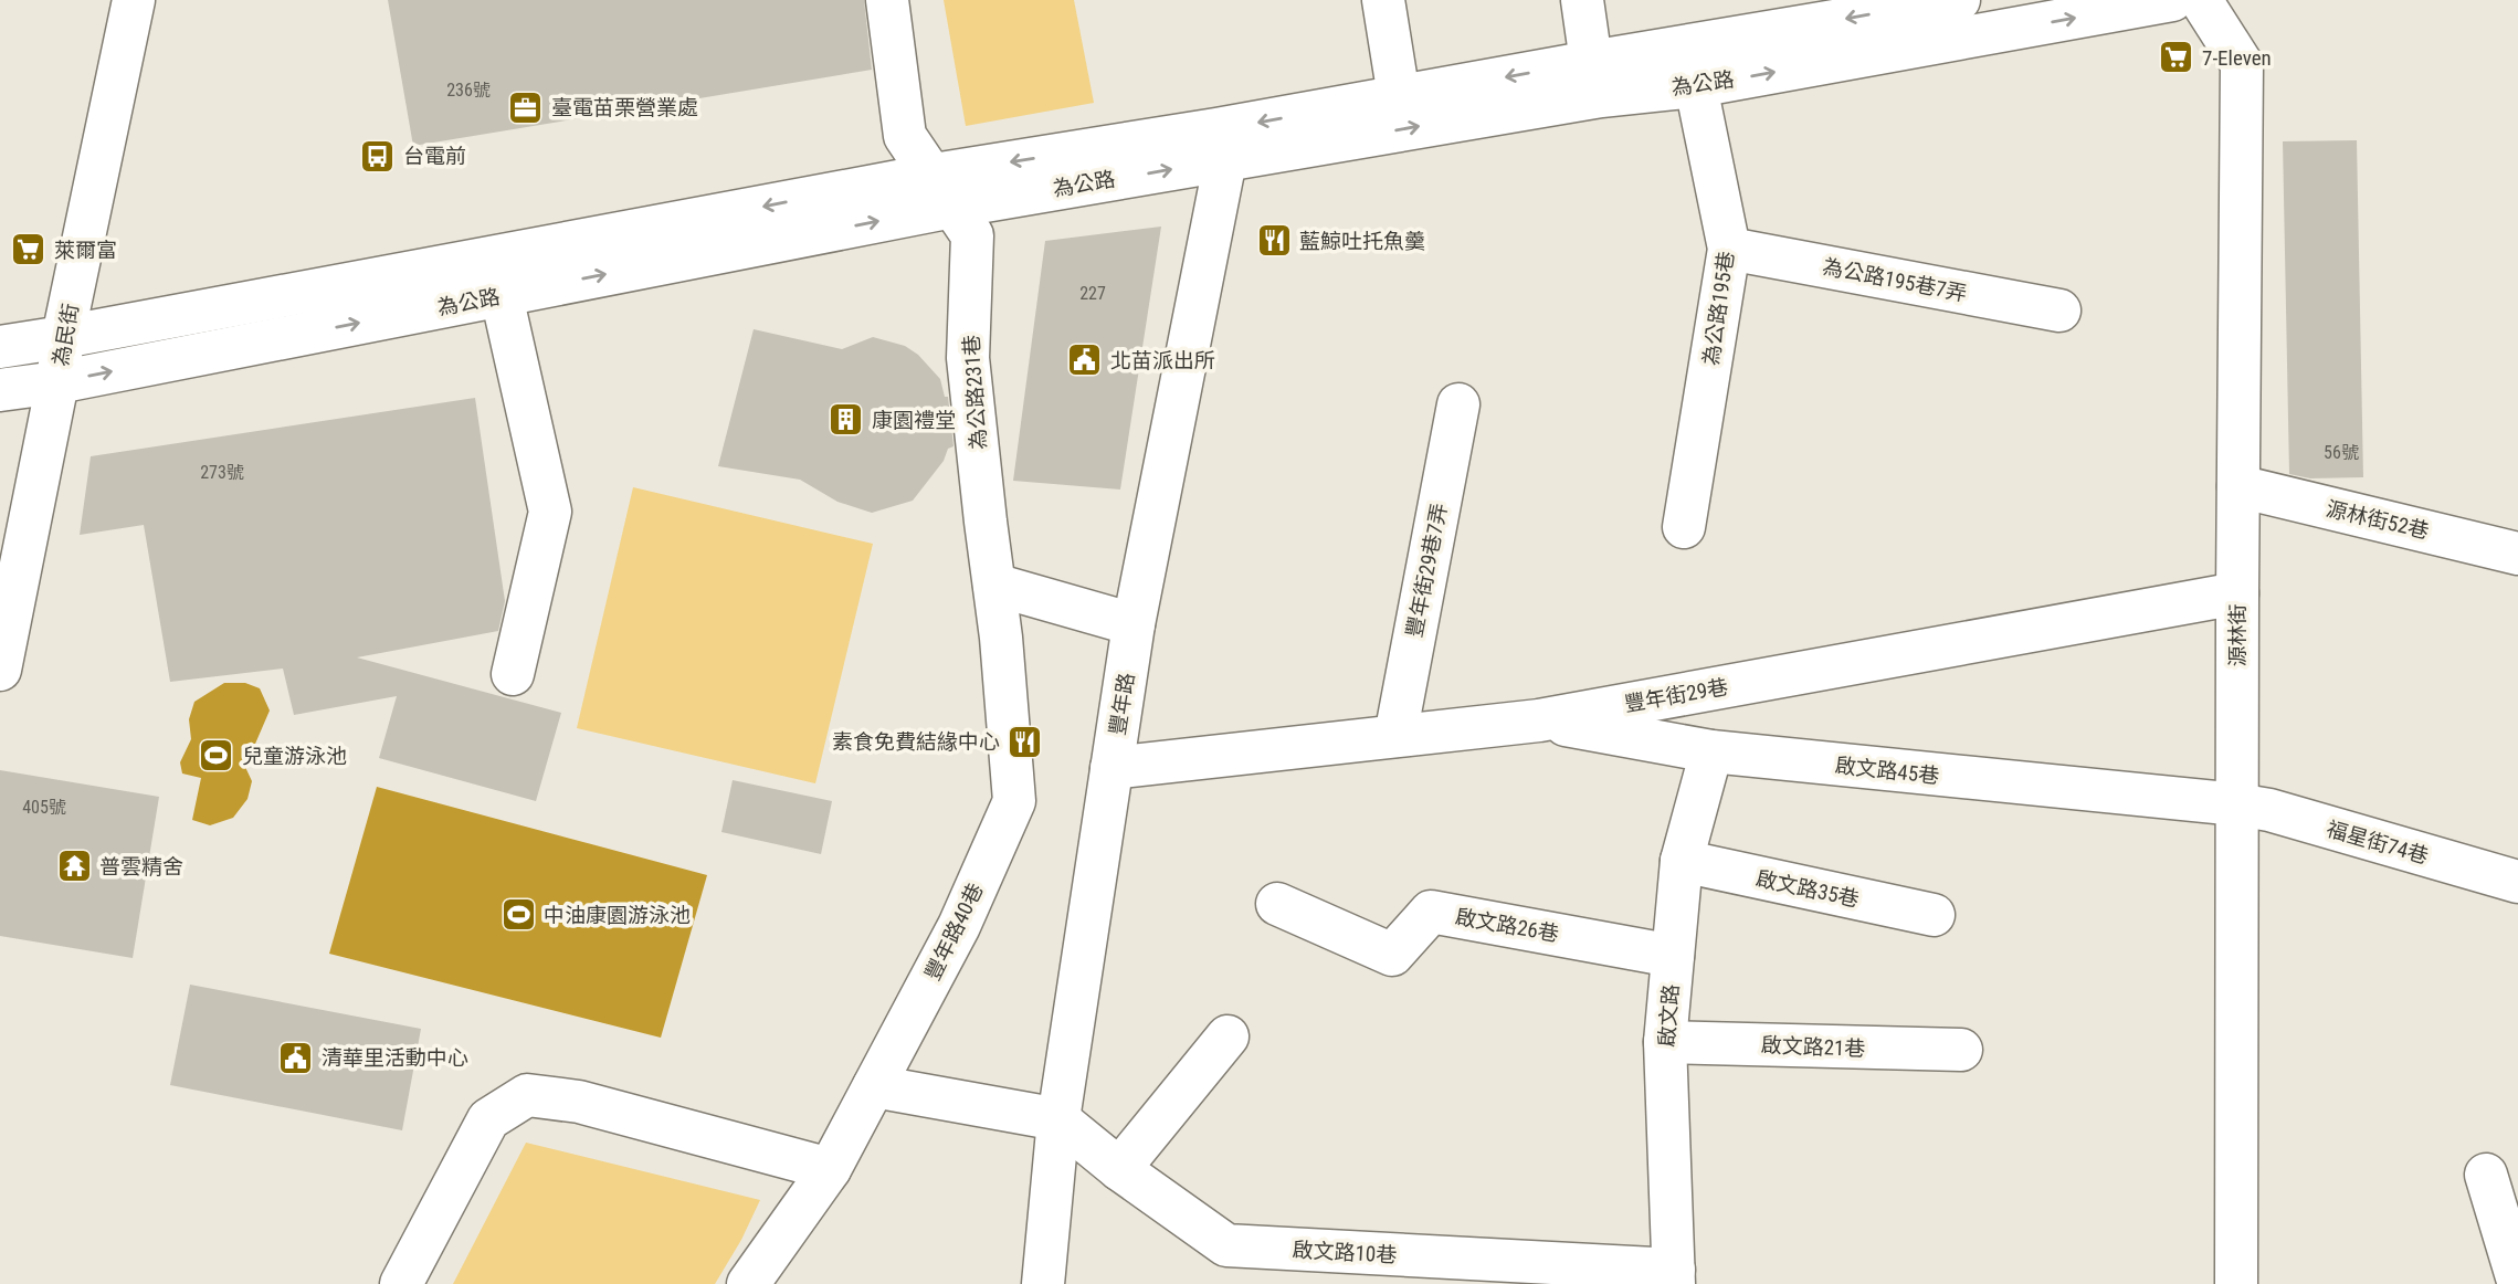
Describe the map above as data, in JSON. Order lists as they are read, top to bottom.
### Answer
{
  "streets": {
    "street": [
      "為公路",
      "為公路195巷7弄",
      "為公路195巷",
      "為民街",
      "為公路231巷",
      "源林街52巷",
      "豐年街29巷7弄",
      "源林街",
      "豐年街29巷",
      "豐年路",
      "啟文路45巷",
      "福星街74巷",
      "啟文路35巷",
      "啟文路26巷",
      "豐年路40巷",
      "啟文路",
      "啟文路21巷",
      "啟文路10巷"
    ]
  },
  "crossings": [
    ["為公路", "為公路195巷"],
    ["為公路", "為民街"],
    ["為公路", "為公路231巷"],
    ["為公路", "豐年路"],
    ["為公路195巷7弄", "為公路195巷"],
    ["為公路231巷", "豐年路40巷"],
    ["源林街52巷", "源林街"],
    ["豐年街29巷7弄", "豐年街29巷"],
    ["源林街", "豐年街29巷"],
    ["源林街", "啟文路45巷"],
    ["源林街", "福星街74巷"],
    ["豐年街29巷", "豐年路"],
    ["豐年街29巷", "啟文路45巷"],
    ["豐年路", "啟文路10巷"],
    ["啟文路45巷", "福星街74巷"],
    ["啟文路45巷", "啟文路"],
    ["啟文路35巷", "啟文路"],
    ["啟文路26巷", "啟文路"],
    ["啟文路", "啟文路21巷"],
    ["啟文路", "啟文路10巷"]
  ],
  "places": {
    "supermarket": ["7-Eleven", "萊爾富"],
    "office": ["臺電苗栗營業處"],
    "bus stop": ["台電前"],
    "restaurant": ["藍鯨吐托魚羹", "素食免費結緣中心"],
    "public building": ["北苗派出所", "清華里活動中心"],
    "building": ["康園禮堂"],
    "sports": ["兒童游泳池", "中油康園游泳池"],
    "temple": ["普雲精舍"]
  },
  "house_numbers": [
    "236號",
    "227",
    "56號",
    "273號",
    "405號"
  ]
}
